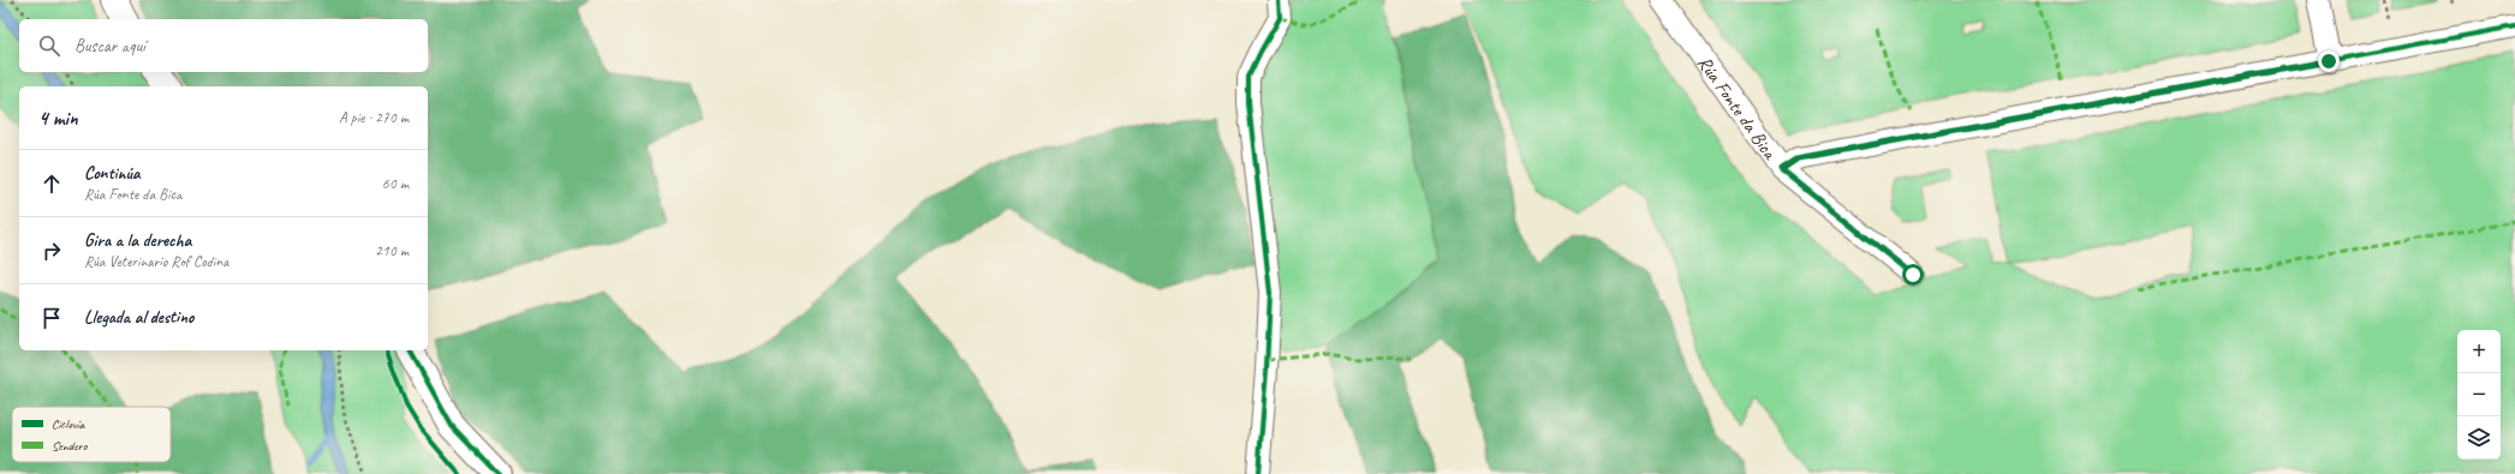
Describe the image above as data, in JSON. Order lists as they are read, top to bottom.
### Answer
{
  "streets": {
    "street": ["Rúa Fonte da Bica"]
  },
  "legend": ["Ciclovía", "Sendero"],
  "page": {
    "search": "Buscar aquí",
    "heading": ["4 min", "A pie · 270 m"],
    "list": [
      ["Continúa", "Rúa Fonte da Bica", "60 m"],
      ["Gira a la derecha", "Rúa Veterinario Rof Codina", "210 m"],
      "Llegada al destino"
    ],
    "map_buttons": ["+", "−"]
  }
}
